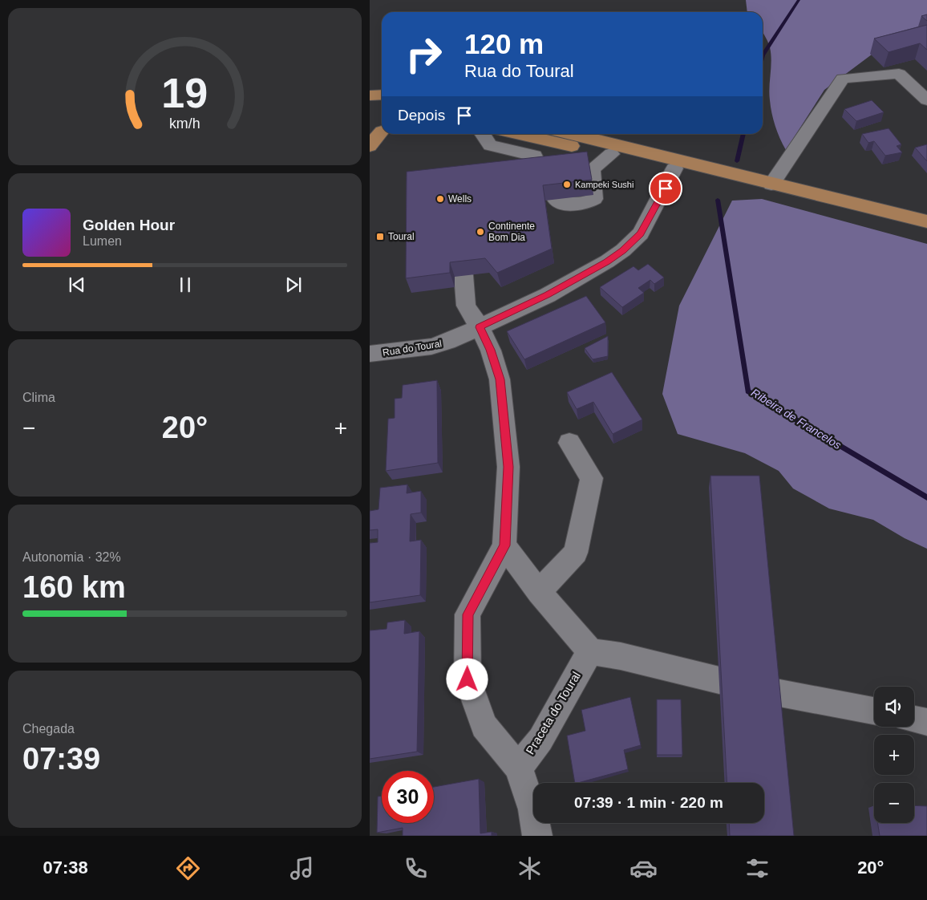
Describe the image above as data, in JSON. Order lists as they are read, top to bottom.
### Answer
{
  "streets": {
    "street": ["Rua do Toural", "Praceta do Toural"]
  },
  "crossings": [
    ["Rua do Toural", "Praceta do Toural"]
  ],
  "water": ["Ribeira de Francelos"],
  "places": {
    "other": ["Kampeki Sushi", "Wells", "Continente Bom Dia"],
    "transit": ["Toural"]
  },
  "page": {
    "turn": ["120 m", "Rua do Toural"],
    "then": "Depois",
    "song": ["Golden Hour", "Lumen"],
    "tile": [
      "Clima",
      ["Autonomia · 32%", "160 km"],
      ["Chegada", "07:39"]
    ],
    "heat": ["−", "20°", "+"],
    "map_buttons": ["+", "−"],
    "limit": "30",
    "trip": "07:39 · 1 min · 220 m",
    "tabs": ["07:38", "20°"],
    "gauge": ["19", "km/h"]
  }
}
